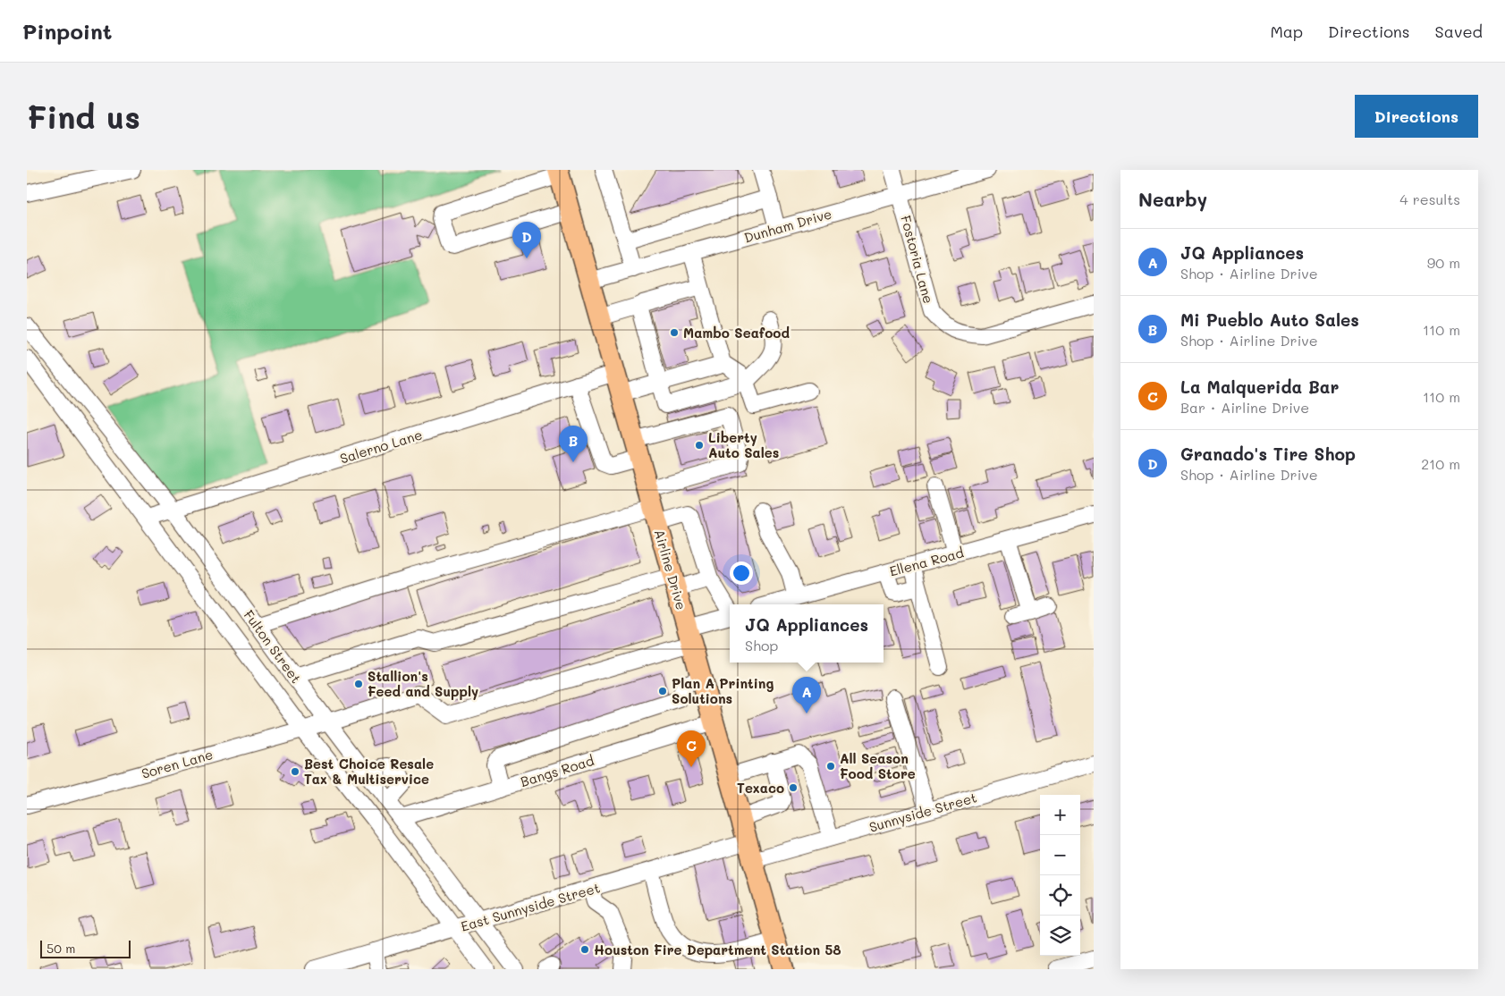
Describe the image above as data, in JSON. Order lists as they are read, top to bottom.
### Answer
{
  "streets": {
    "main road": ["Airline Drive"],
    "street": [
      "Dunham Drive",
      "Fostoria Lane",
      "Salerno Lane",
      "Ellena Road",
      "Fulton Street",
      "Soren Lane",
      "Bangs Road",
      "Sunnyside Street",
      "East Sunnyside Street"
    ]
  },
  "crossings": [
    ["Dunham Drive", "Fostoria Lane"],
    ["Dunham Drive", "Airline Drive"],
    ["Salerno Lane", "Airline Drive"],
    ["Salerno Lane", "Fulton Street"],
    ["Airline Drive", "Soren Lane"],
    ["Airline Drive", "Bangs Road"],
    ["Airline Drive", "Sunnyside Street"],
    ["Airline Drive", "East Sunnyside Street"],
    ["Fulton Street", "Soren Lane"],
    ["Fulton Street", "Bangs Road"],
    ["Fulton Street", "East Sunnyside Street"],
    ["Sunnyside Street", "East Sunnyside Street"]
  ],
  "places": [
    "Mambo Seafood",
    "Liberty Auto Sales",
    "Stallion's Feed and Supply",
    "Plan A Printing Solutions",
    "All Season Food Store",
    "Best Choice Resale Tax & Multiservice",
    "Texaco",
    "Houston Fire Department Station 58"
  ],
  "scale_bar": "50 m",
  "page": {
    "header": "Pinpoint",
    "nav": ["Map", "Directions", "Saved"],
    "buttons": "Directions",
    "title": "Find us",
    "heading": ["Nearby", "4 results"],
    "pins": [
      "D",
      "B",
      "A",
      "C"
    ],
    "list": [
      {
        "mark": "A",
        "name": "JQ Appliances",
        "note": "Shop · Airline Drive",
        "value": "90 m"
      },
      {
        "mark": "B",
        "name": "Mi Pueblo Auto Sales",
        "note": "Shop · Airline Drive",
        "value": "110 m"
      },
      {
        "mark": "C",
        "name": "La Malquerida Bar",
        "note": "Bar · Airline Drive",
        "value": "110 m"
      },
      {
        "mark": "D",
        "name": "Granado's Tire Shop",
        "note": "Shop · Airline Drive",
        "value": "210 m"
      }
    ],
    "popup": ["JQ Appliances", "Shop"],
    "map_buttons": ["+", "−"],
    "scale": "50 m"
  }
}
